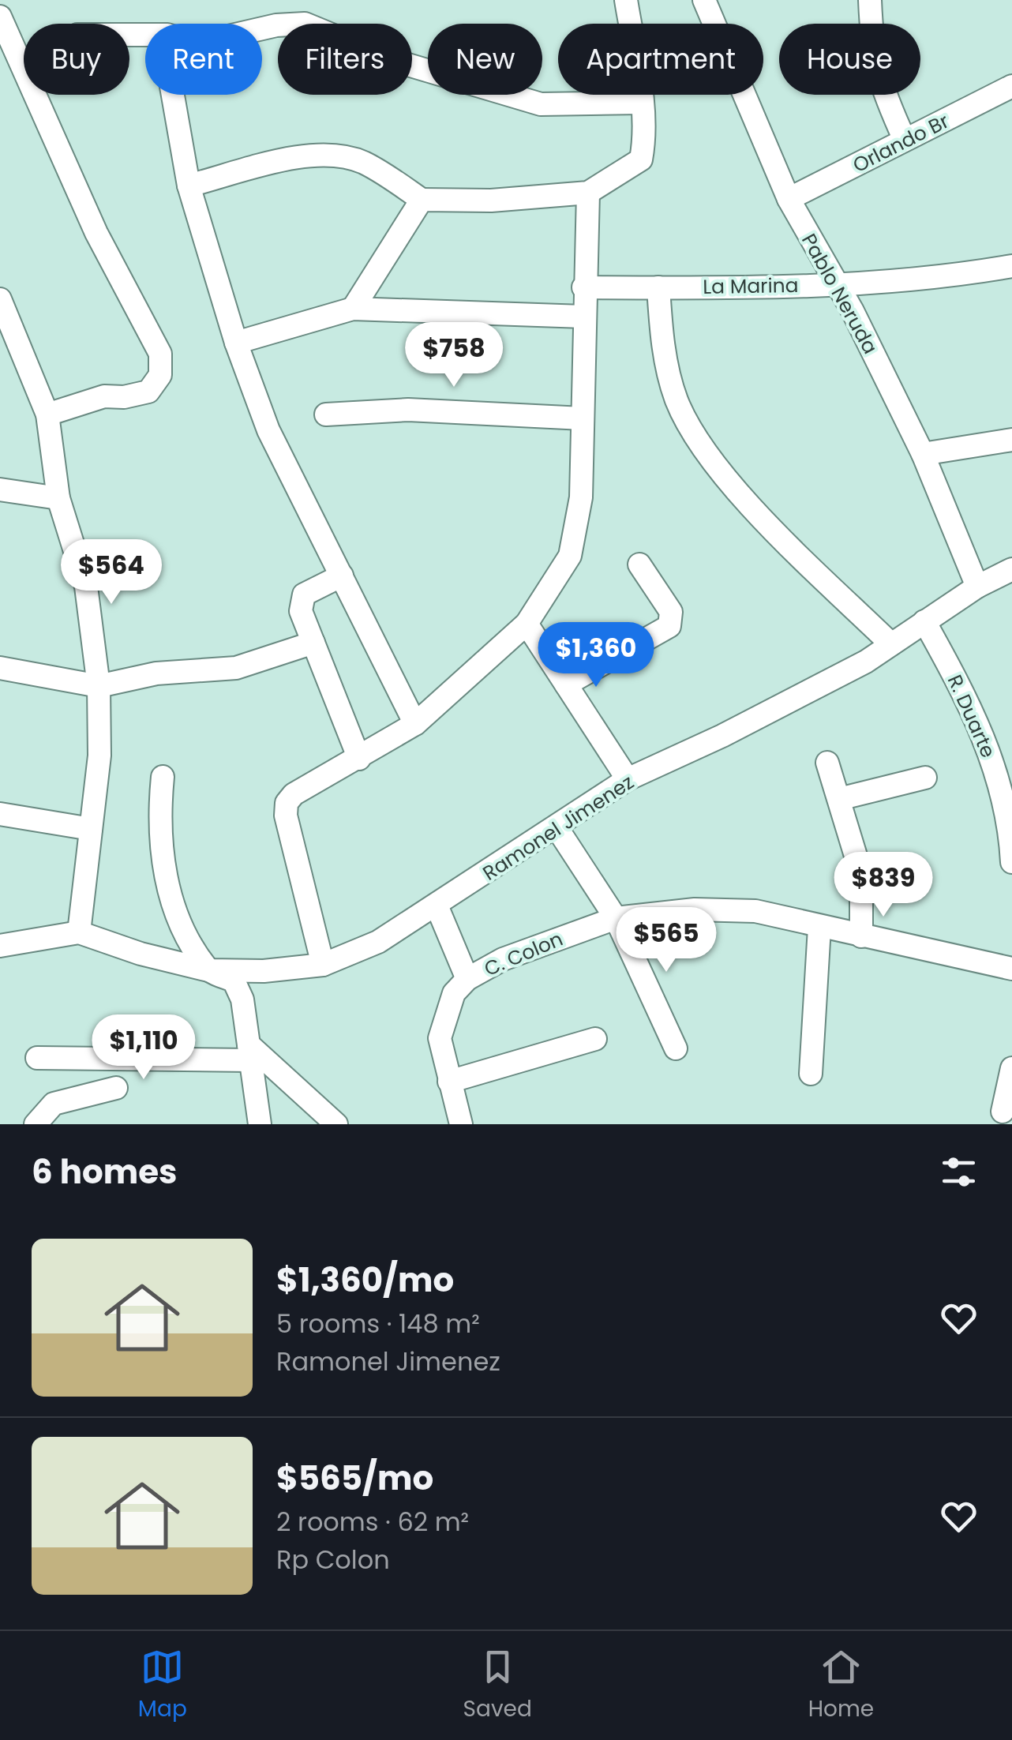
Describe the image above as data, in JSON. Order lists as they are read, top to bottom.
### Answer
{
  "streets": {
    "street": [
      "Orlando Br",
      "La Marina",
      "Pablo Neruda",
      "R. Duarte",
      "Ramonel Jimenez",
      "C. Colon"
    ]
  },
  "crossings": [
    ["Orlando Br", "Pablo Neruda"],
    ["La Marina", "Pablo Neruda"],
    ["Pablo Neruda", "Ramonel Jimenez"],
    ["R. Duarte", "Ramonel Jimenez"]
  ],
  "page": {
    "chip": [
      "Buy",
      "Rent",
      "Filters",
      "New",
      "Apartment",
      "House"
    ],
    "price": [
      "$758",
      "$564",
      "$1,360",
      "$839",
      "$565",
      "$1,110"
    ],
    "heading": "6 homes",
    "list": [
      {
        "name": "$1,360/mo",
        "note": "5 rooms · 148 m² · Ramonel Jimenez"
      },
      {
        "name": "$565/mo",
        "note": "2 rooms · 62 m² · Rp Colon"
      }
    ],
    "tabs": ["Map", "Saved", "Home"]
  }
}
